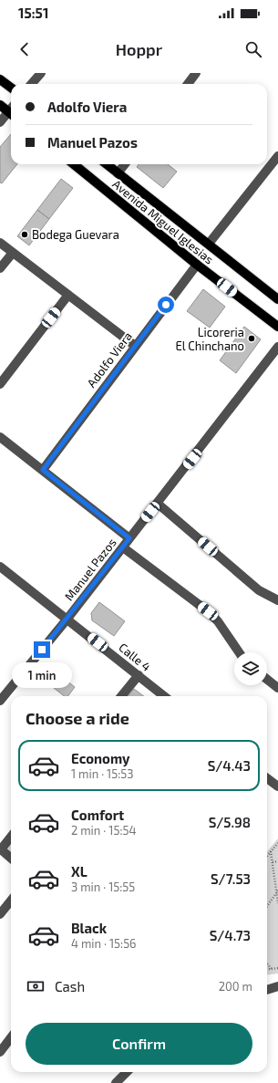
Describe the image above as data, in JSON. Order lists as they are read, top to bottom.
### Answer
{
  "streets": {
    "main road": ["Avenida Miguel Iglesias"],
    "street": ["Adolfo Viera", "Manuel Pazos", "Calle 4"]
  },
  "crossings": [
    ["Avenida Miguel Iglesias", "Adolfo Viera"],
    ["Manuel Pazos", "Calle 4"]
  ],
  "places": ["Bodega Guevara", "Licoreria El Chinchano"],
  "page": {
    "status": "15:51",
    "header": "Hoppr",
    "banner": ["Adolfo Viera", "Manuel Pazos"],
    "bubble": "1 min",
    "heading": "Choose a ride",
    "list": [
      {
        "name": "Economy",
        "note": "1 min · 15:53",
        "value": "S/4.43"
      },
      {
        "name": "Comfort",
        "note": "2 min · 15:54",
        "value": "S/5.98"
      },
      {
        "name": "XL",
        "note": "3 min · 15:55",
        "value": "S/7.53"
      },
      {
        "name": "Black",
        "note": "4 min · 15:56",
        "value": "S/4.73"
      }
    ],
    "pay": ["Cash", "200 m"],
    "buttons": "Confirm"
  }
}
